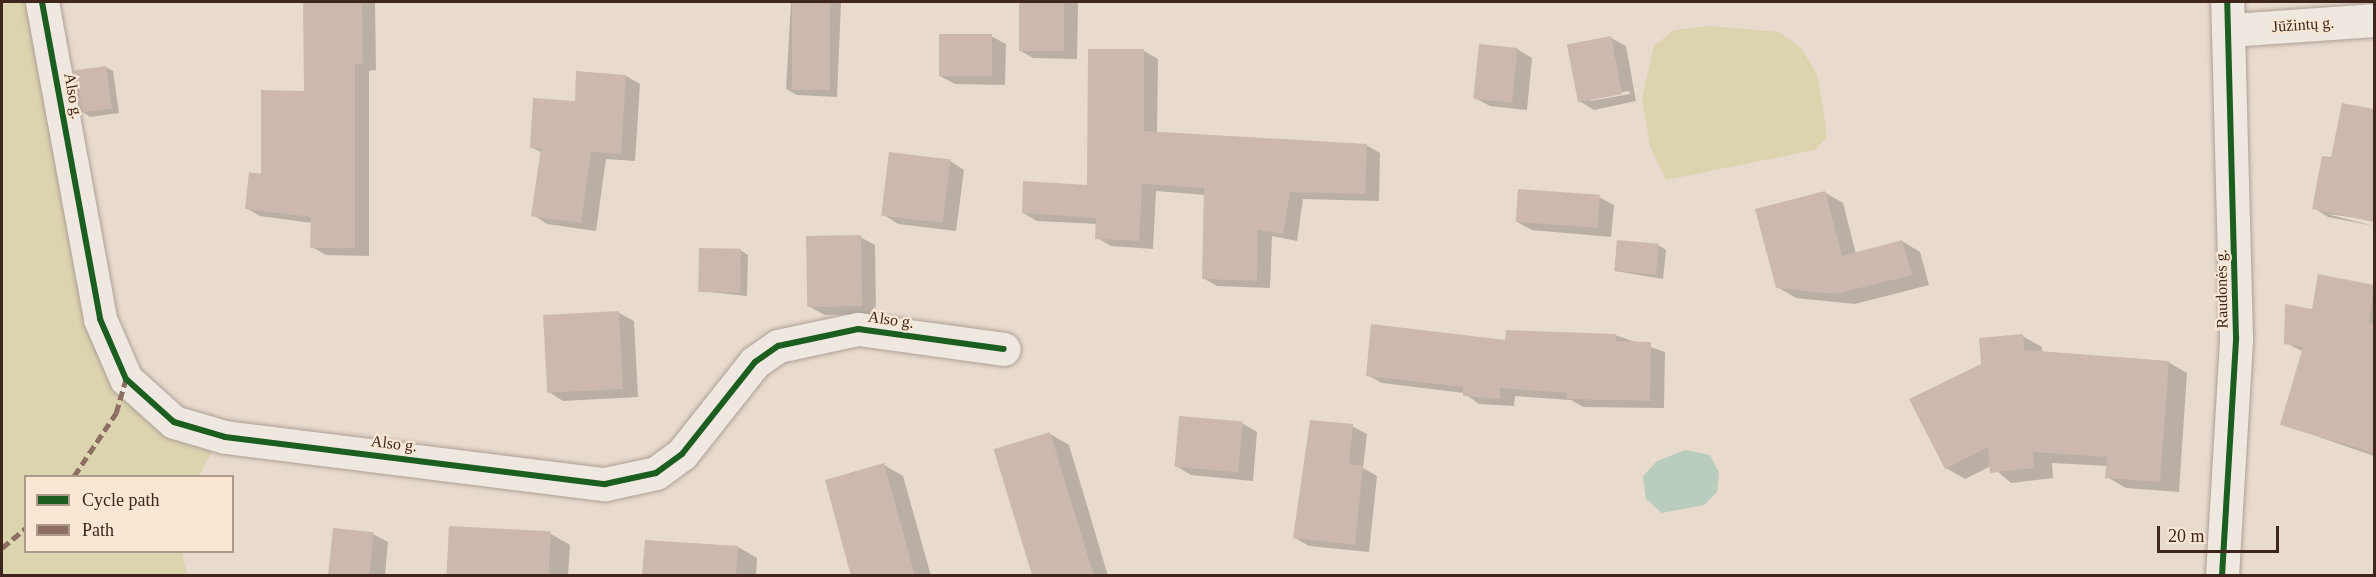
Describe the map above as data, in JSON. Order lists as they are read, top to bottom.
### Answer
{
  "streets": {
    "street": ["Jūžintų g.", "Also g.", "Raudonės g."]
  },
  "crossings": [
    ["Jūžintų g.", "Raudonės g."]
  ],
  "legend": ["Cycle path", "Path"],
  "scale_bar": "20 m"
}
